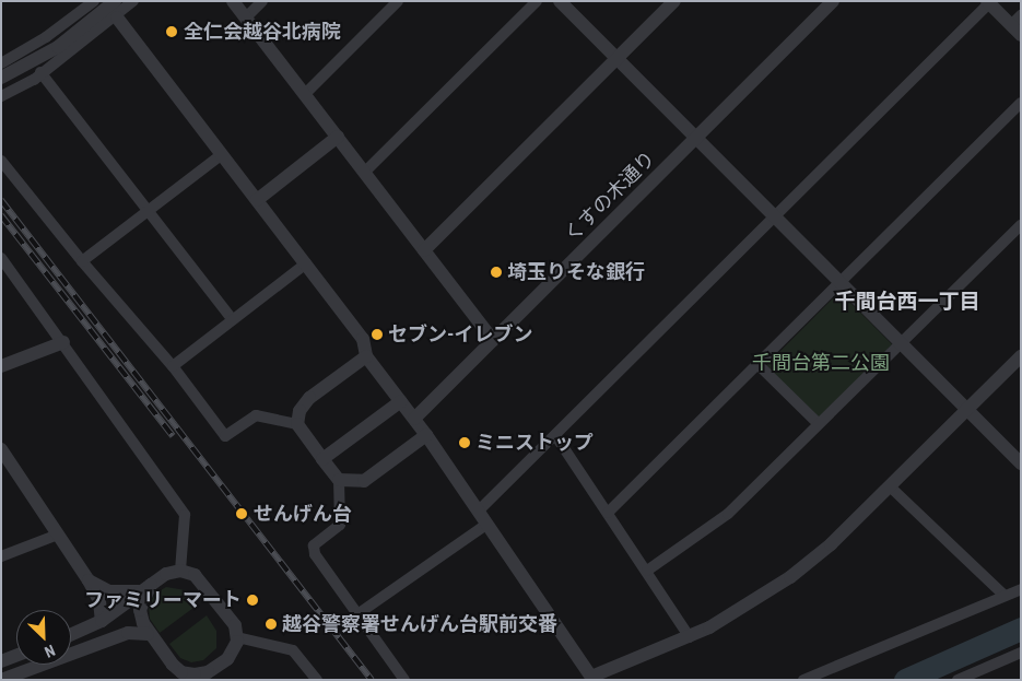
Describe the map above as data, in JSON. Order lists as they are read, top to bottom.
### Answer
{
  "streets": {
    "street": ["くすの木通り"]
  },
  "districts": ["千間台西一丁目"],
  "parks": ["千間台第二公園"],
  "places": [
    "全仁会越谷北病院",
    "埼玉りそな銀行",
    "セブン-イレブン",
    "ミニストップ",
    "せんげん台",
    "ファミリーマート",
    "越谷警察署せんげん台駅前交番"
  ],
  "north": "bottom right"
}
